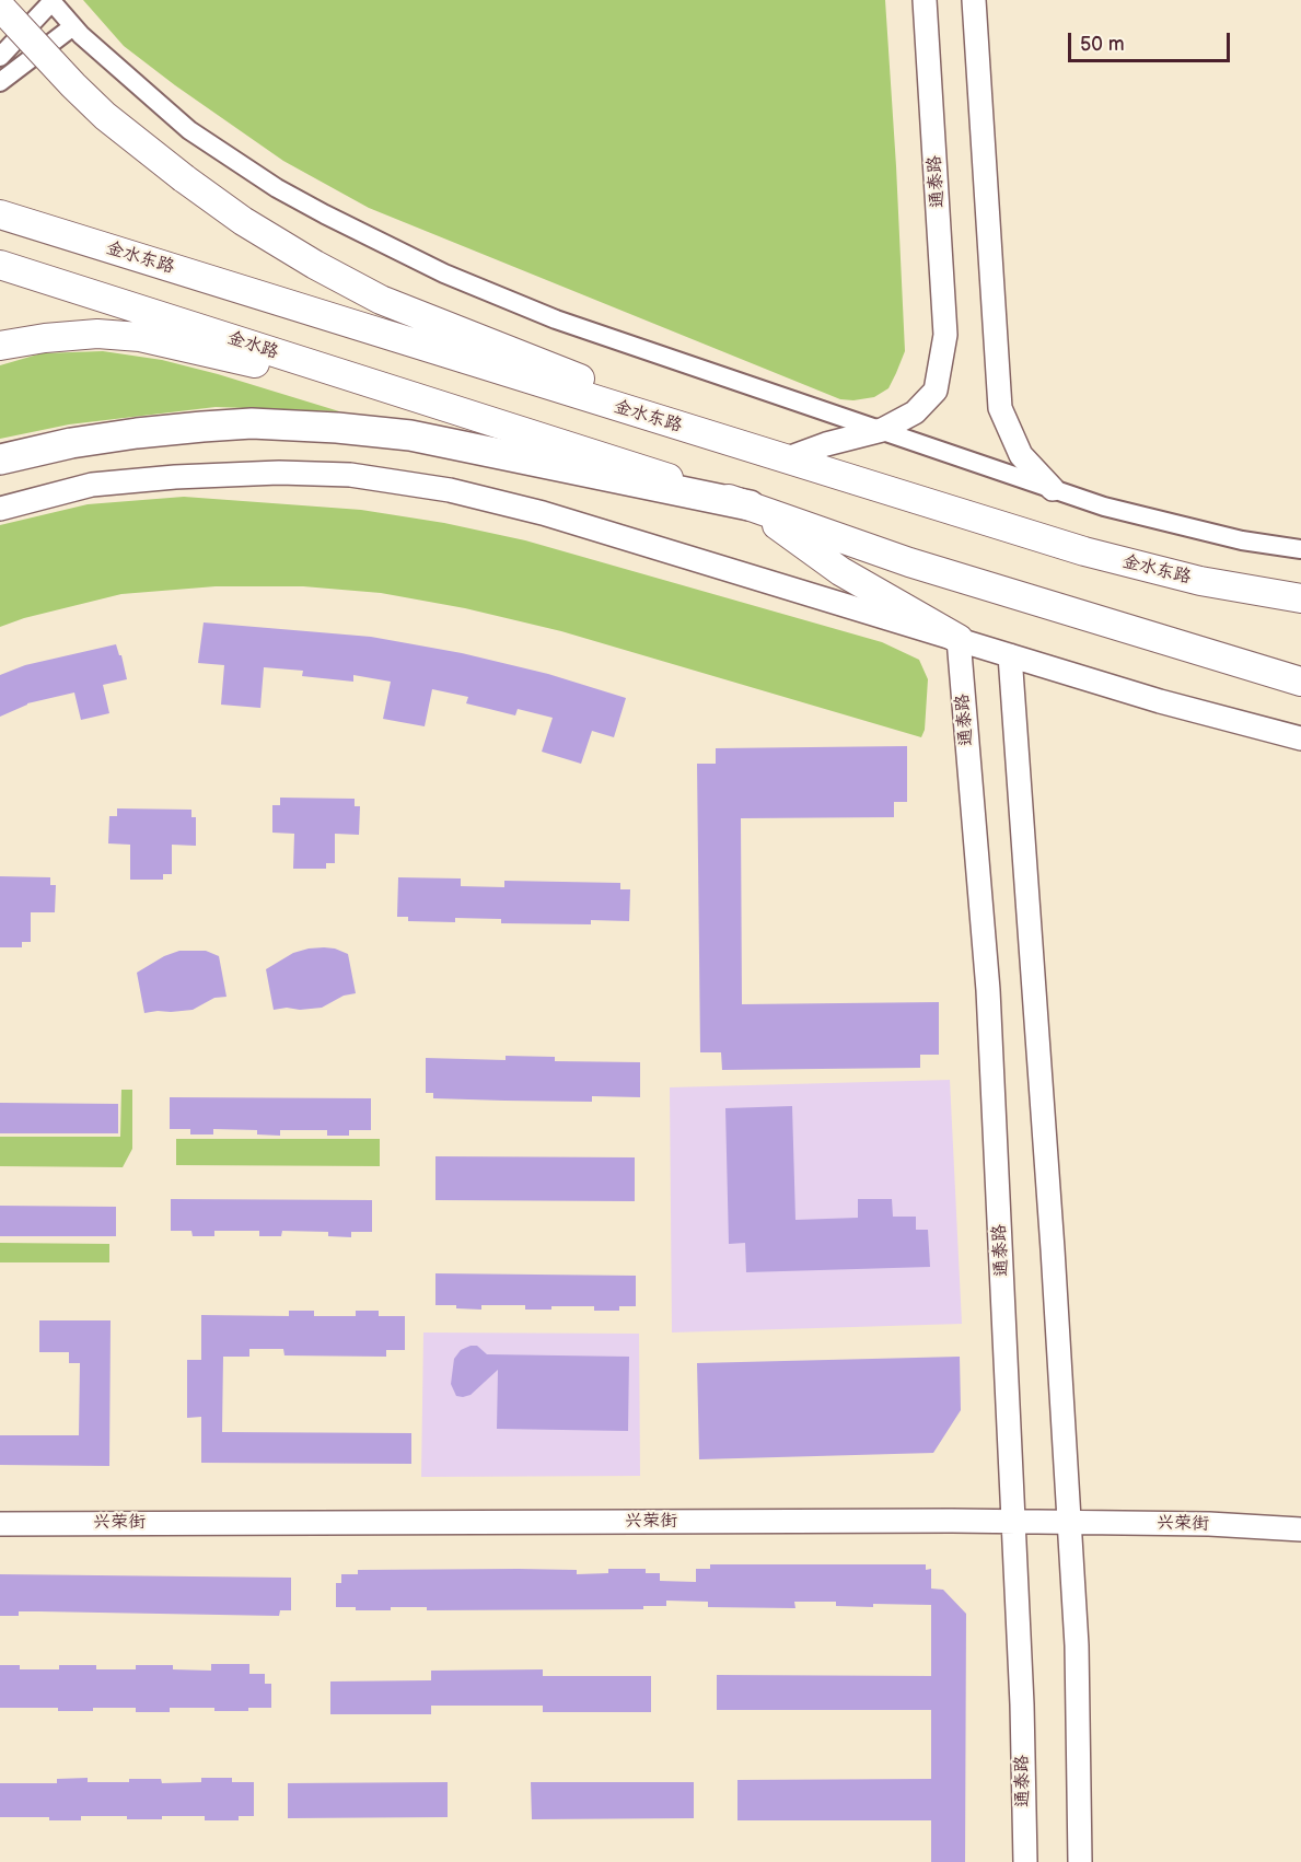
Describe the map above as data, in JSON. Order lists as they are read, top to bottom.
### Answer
{
  "streets": {
    "main road": ["金水东路", "金水路"],
    "street": ["通泰路", "兴荣街"]
  },
  "crossings": [
    ["通泰路", "金水东路"],
    ["通泰路", "兴荣街"]
  ],
  "scale_bar": "50 m"
}
